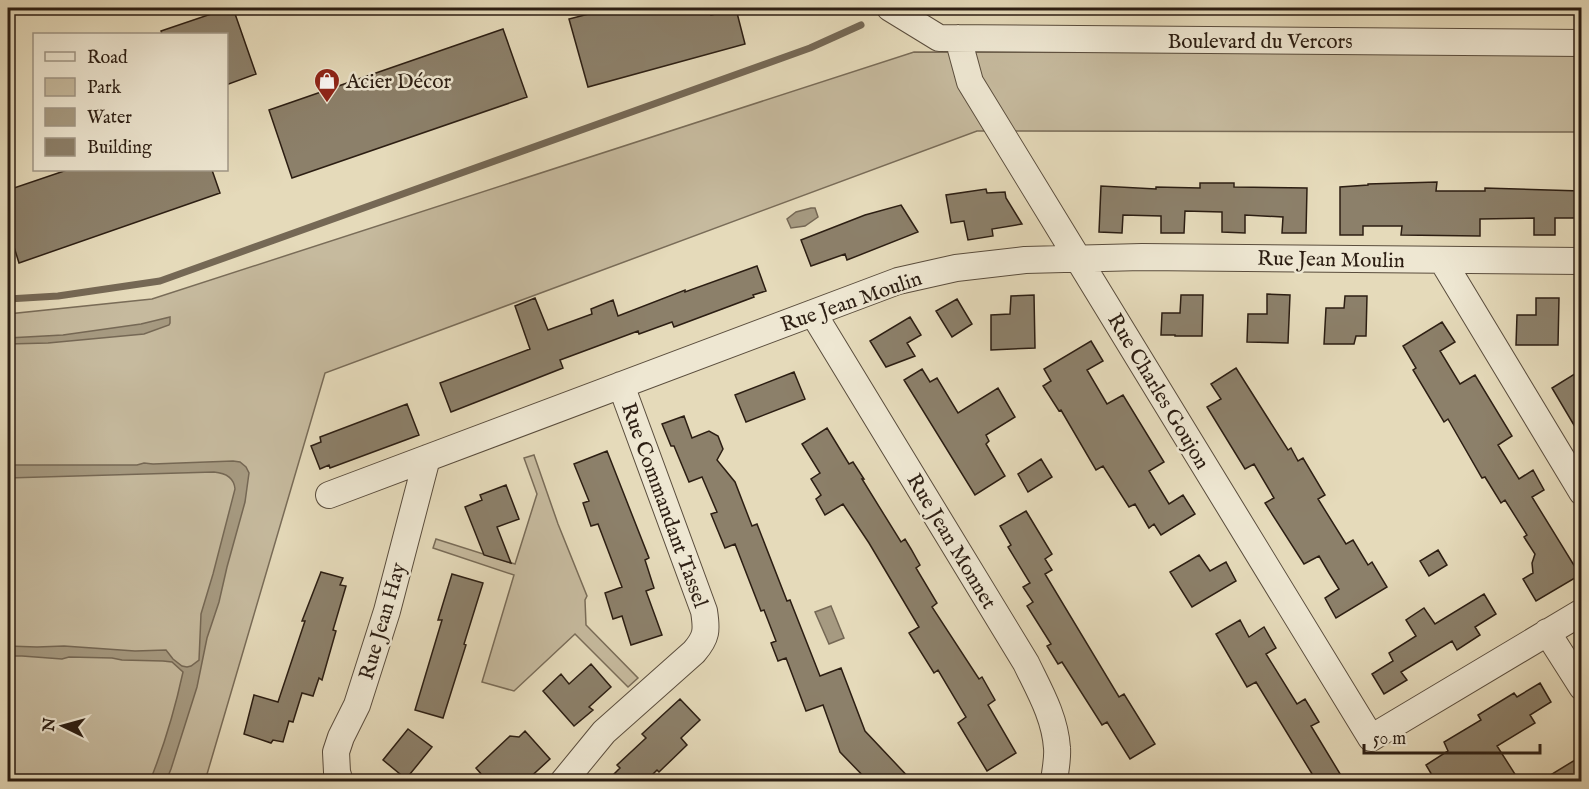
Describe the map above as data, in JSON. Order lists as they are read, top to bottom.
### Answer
{
  "streets": {
    "street": [
      "Boulevard du Vercors",
      "Rue Jean Moulin",
      "Rue Charles Goujon",
      "Rue Commandant Tassel",
      "Rue Jean Monnet",
      "Rue Jean Hay"
    ]
  },
  "crossings": [
    ["Boulevard du Vercors", "Rue Charles Goujon"],
    ["Rue Jean Moulin", "Rue Charles Goujon"],
    ["Rue Jean Moulin", "Rue Commandant Tassel"],
    ["Rue Jean Moulin", "Rue Jean Monnet"],
    ["Rue Jean Moulin", "Rue Jean Hay"]
  ],
  "places": {
    "shop": ["Acier Décor"]
  },
  "legend": [
    "Road",
    "Park",
    "Water",
    "Building"
  ],
  "scale_bar": "50 m",
  "north": "left"
}
